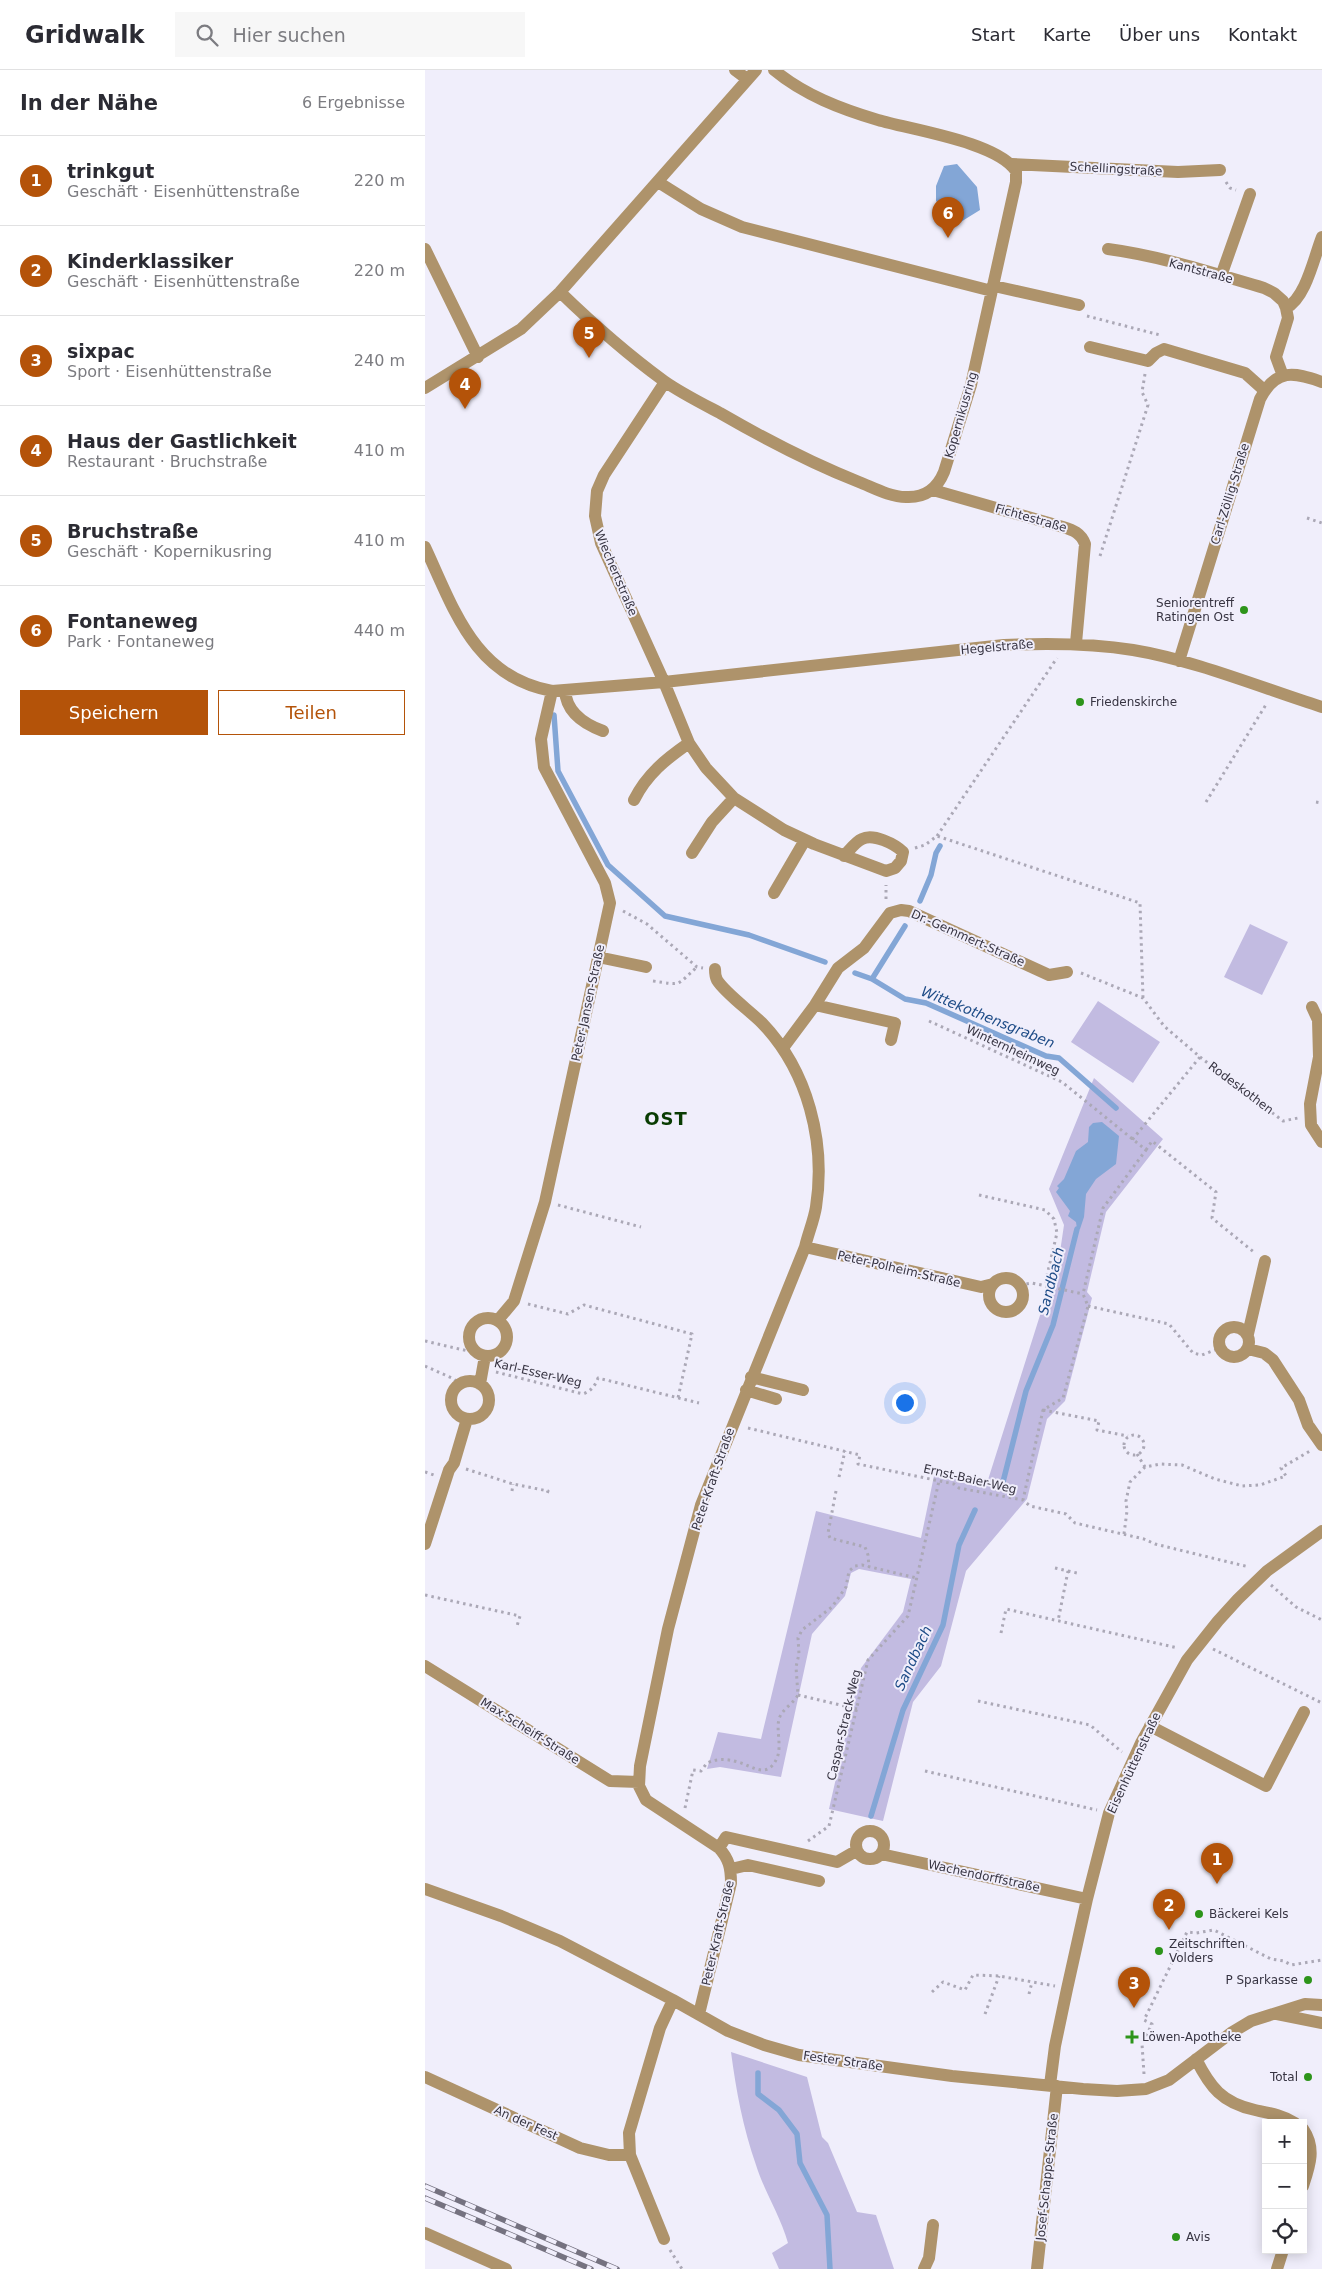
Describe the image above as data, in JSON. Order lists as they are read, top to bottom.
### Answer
{
  "streets": {
    "street": [
      "Schellingstraße",
      "Kantstraße",
      "Kopernikusring",
      "Carl-Zöllig-Straße",
      "Fichtestraße",
      "Wiechertstraße",
      "Hegelstraße",
      "Dr.-Gemmert-Straße",
      "Peter-Jansen-Straße",
      "Peter-Polheim-Straße",
      "Peter-Kraft-Straße",
      "Max-Scheiff-Straße",
      "Eisenhüttenstraße",
      "Wachendorffstraße",
      "Fester Straße",
      "An der Fest",
      "Josef-Schappe-Straße"
    ],
    "path": [
      "Winternheimweg",
      "Rodeskothen",
      "Karl-Esser-Weg",
      "Ernst-Baier-Weg",
      "Caspar-Strack-Weg"
    ]
  },
  "crossings": [
    ["Schellingstraße", "Kopernikusring"],
    ["Kopernikusring", "Fichtestraße"],
    ["Carl-Zöllig-Straße", "Hegelstraße"],
    ["Fichtestraße", "Hegelstraße"],
    ["Wiechertstraße", "Hegelstraße"],
    ["Peter-Polheim-Straße", "Peter-Kraft-Straße"],
    ["Peter-Kraft-Straße", "Max-Scheiff-Straße"],
    ["Peter-Kraft-Straße", "Fester Straße"],
    ["Ernst-Baier-Weg", "Caspar-Strack-Weg"],
    ["Ernst-Baier-Weg", "Eisenhüttenstraße"],
    ["Eisenhüttenstraße", "Wachendorffstraße"],
    ["Eisenhüttenstraße", "Fester Straße"],
    ["Eisenhüttenstraße", "Josef-Schappe-Straße"],
    ["Fester Straße", "Josef-Schappe-Straße"]
  ],
  "districts": ["OST"],
  "water": ["Wittekothensgraben", "Sandbach"],
  "places": {
    "other": [
      "Seniorentreff Ratingen Ost",
      "Friedenskirche",
      "Bäckerei Kels",
      "Zeitschriften Volders",
      "P Sparkasse",
      "Total",
      "Avis"
    ],
    "health": ["Löwen-Apotheke"]
  },
  "page": {
    "header": "Gridwalk",
    "search": "Hier suchen",
    "nav": [
      "Start",
      "Karte",
      "Über uns",
      "Kontakt"
    ],
    "heading": ["In der Nähe", "6 Ergebnisse"],
    "list": [
      {
        "mark": "1",
        "name": "trinkgut",
        "note": "Geschäft · Eisenhüttenstraße",
        "value": "220 m"
      },
      {
        "mark": "2",
        "name": "Kinderklassiker",
        "note": "Geschäft · Eisenhüttenstraße",
        "value": "220 m"
      },
      {
        "mark": "3",
        "name": "sixpac",
        "note": "Sport · Eisenhüttenstraße",
        "value": "240 m"
      },
      {
        "mark": "4",
        "name": "Haus der Gastlichkeit",
        "note": "Restaurant · Bruchstraße",
        "value": "410 m"
      },
      {
        "mark": "5",
        "name": "Bruchstraße",
        "note": "Geschäft · Kopernikusring",
        "value": "410 m"
      },
      {
        "mark": "6",
        "name": "Fontaneweg",
        "note": "Park · Fontaneweg",
        "value": "440 m"
      }
    ],
    "pins": [
      "6",
      "5",
      "4",
      "1",
      "2",
      "3"
    ],
    "buttons": ["Speichern", "Teilen"],
    "map_buttons": ["+", "−"]
  }
}
